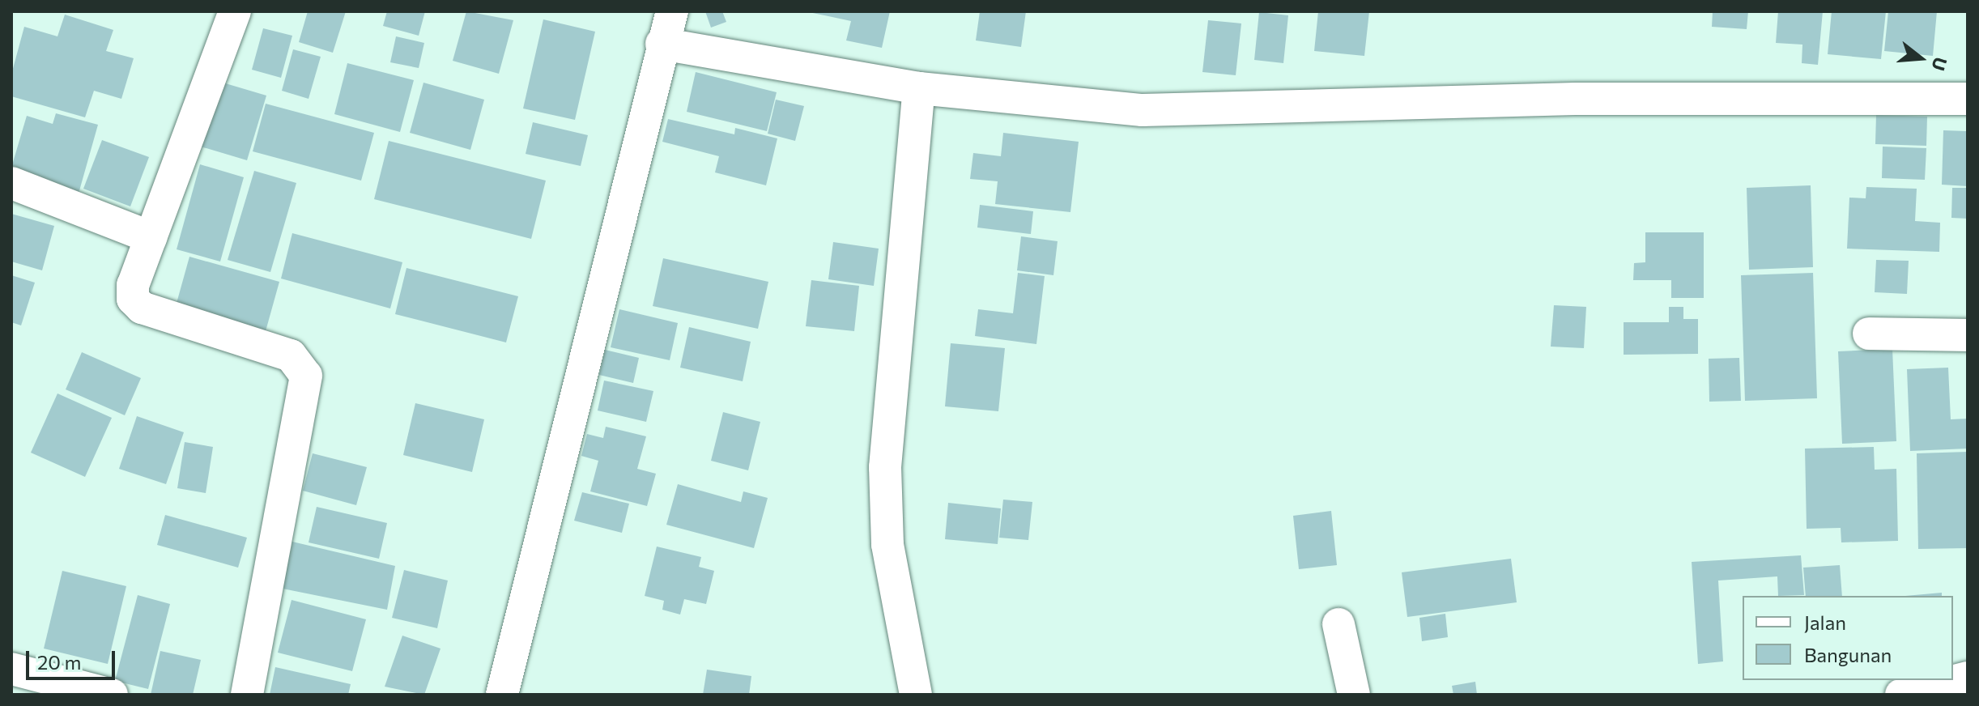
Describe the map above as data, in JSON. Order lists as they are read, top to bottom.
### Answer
{
  "legend": ["Jalan", "Bangunan"],
  "scale_bar": "20 m",
  "north": "right"
}
